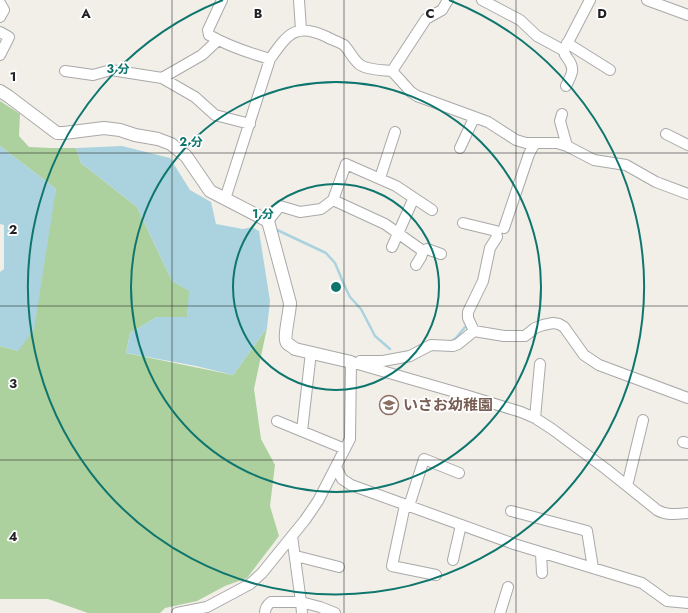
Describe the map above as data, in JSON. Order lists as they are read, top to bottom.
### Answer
{
  "places": {
    "school or university": ["いさお幼稚園"]
  },
  "grid": {
    "columns": [
      "A",
      "B",
      "C",
      "D"
    ],
    "rows": [
      "1",
      "2",
      "3",
      "4"
    ]
  },
  "rings": ["3 分", "2 分", "1 分"]
}
